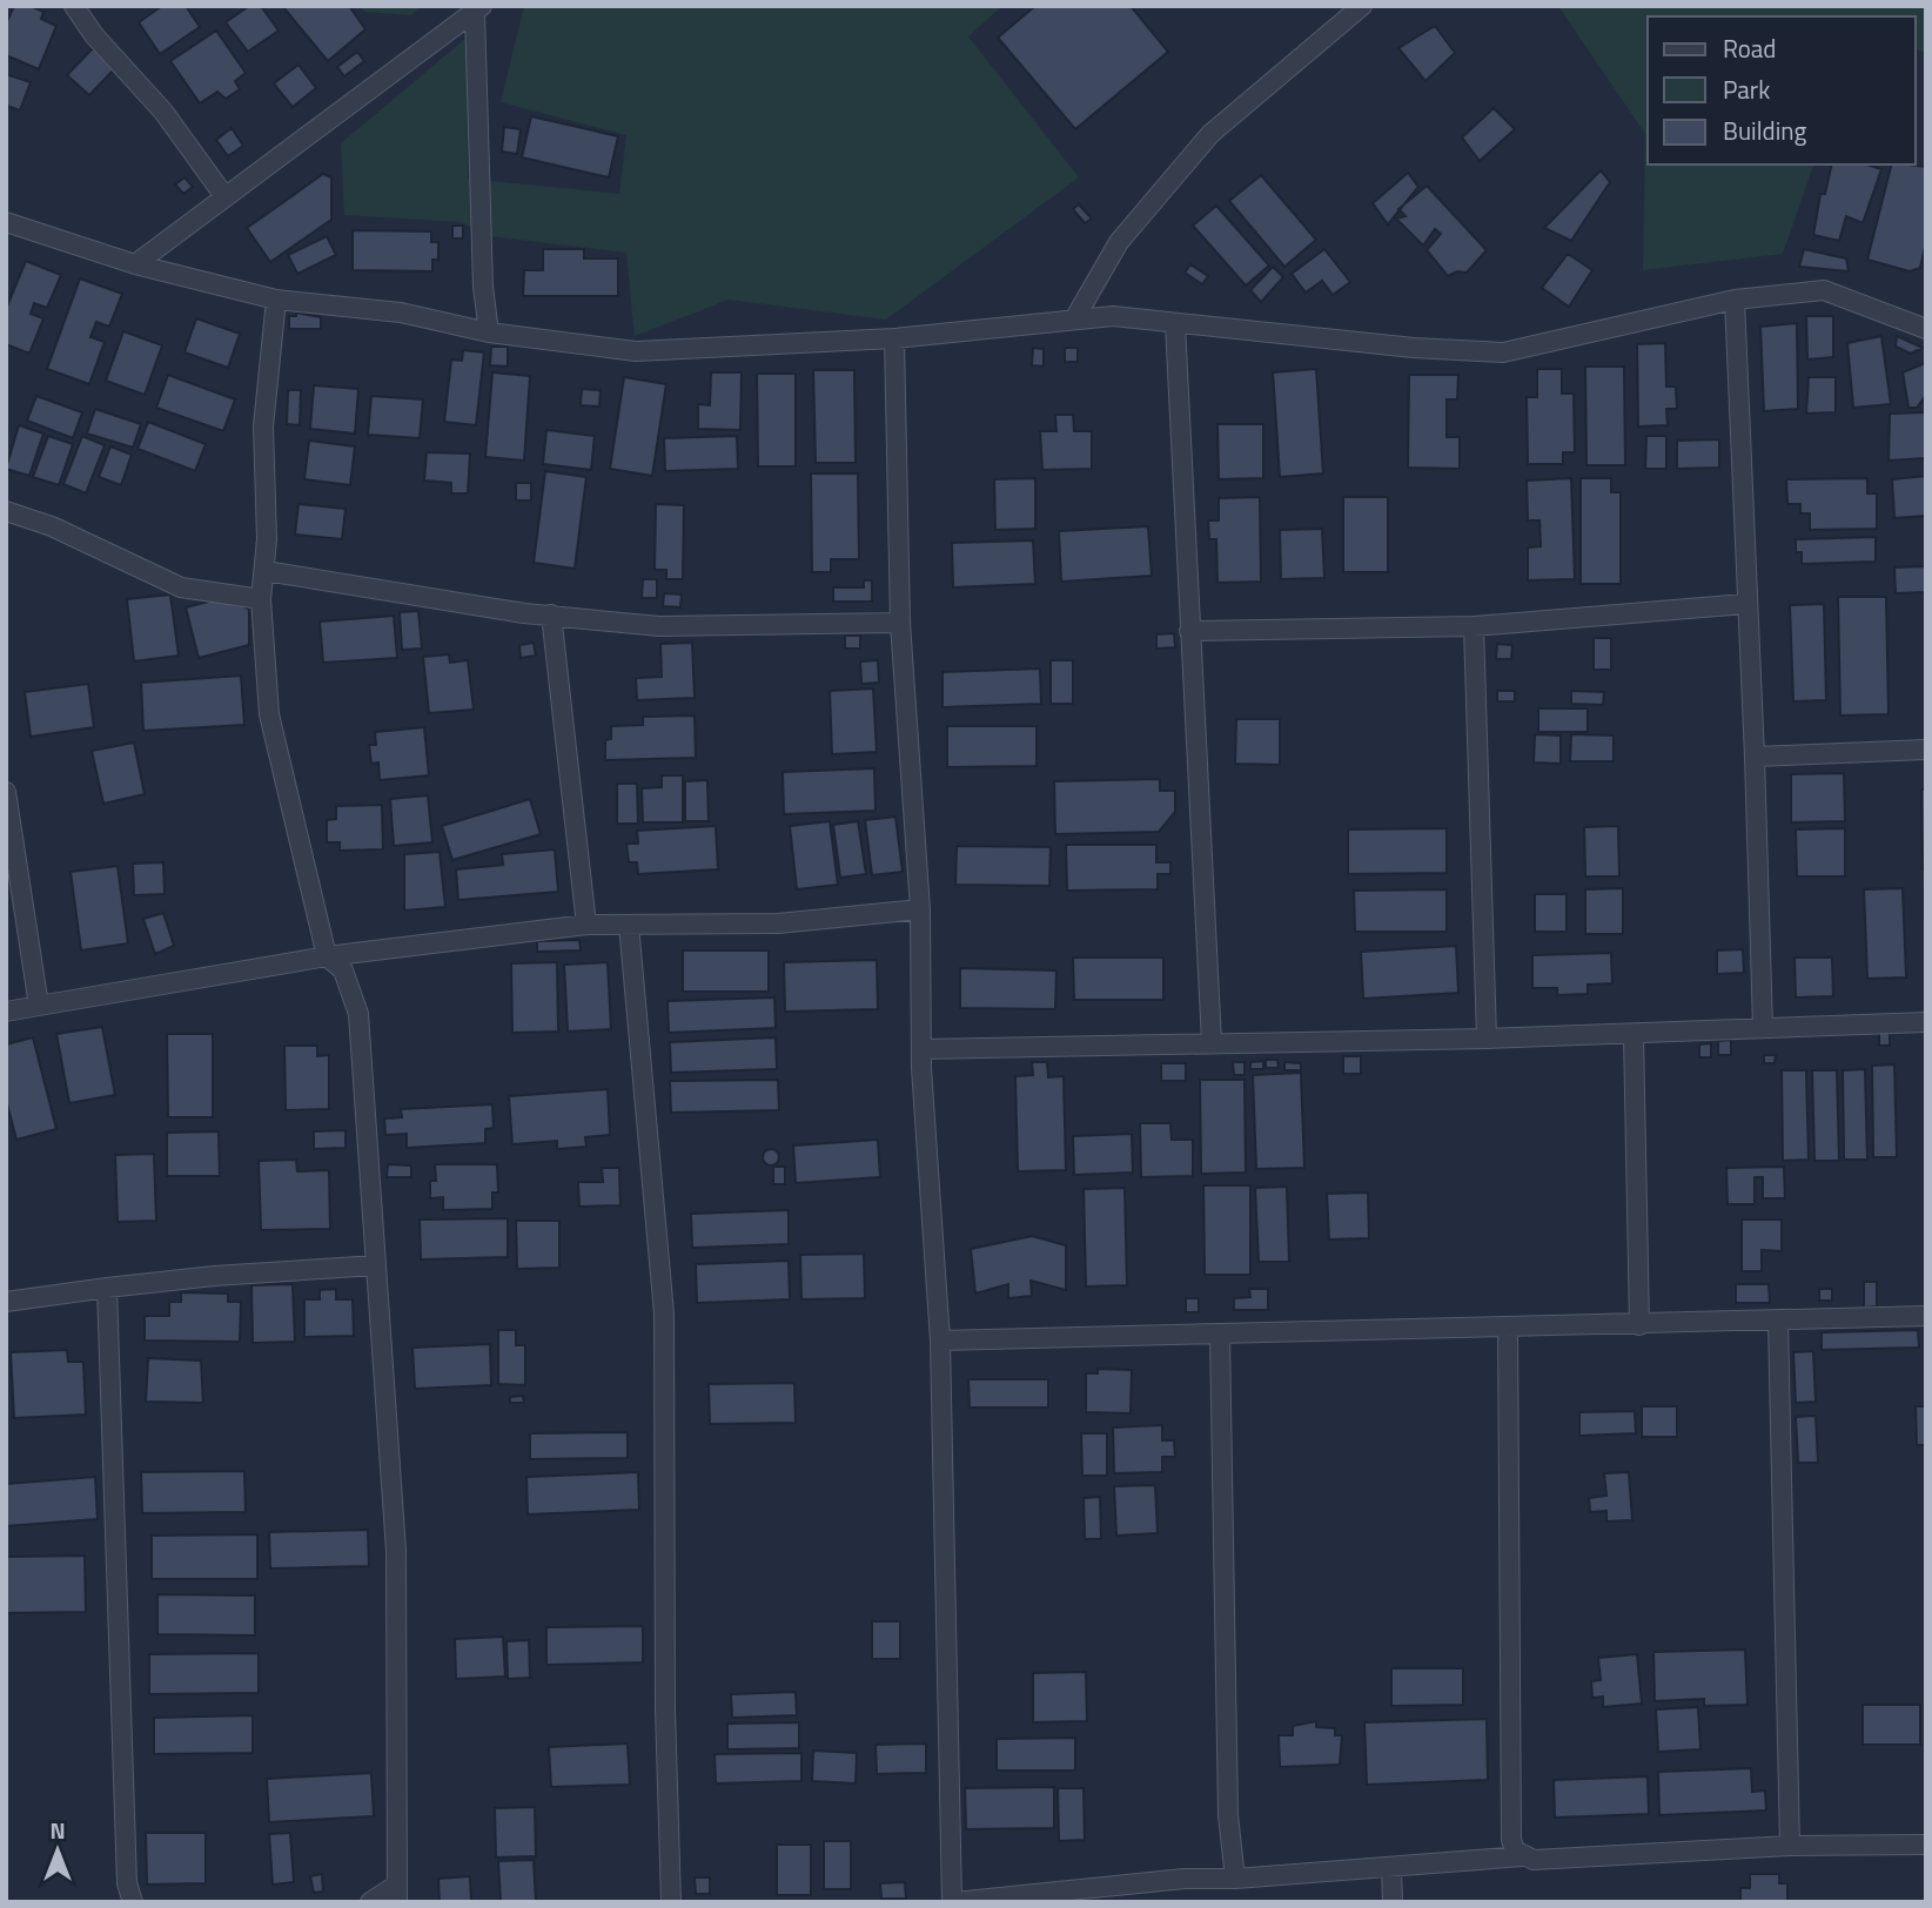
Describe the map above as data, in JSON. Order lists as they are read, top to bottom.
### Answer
{
  "legend": ["Road", "Park", "Building"],
  "north": "top"
}
